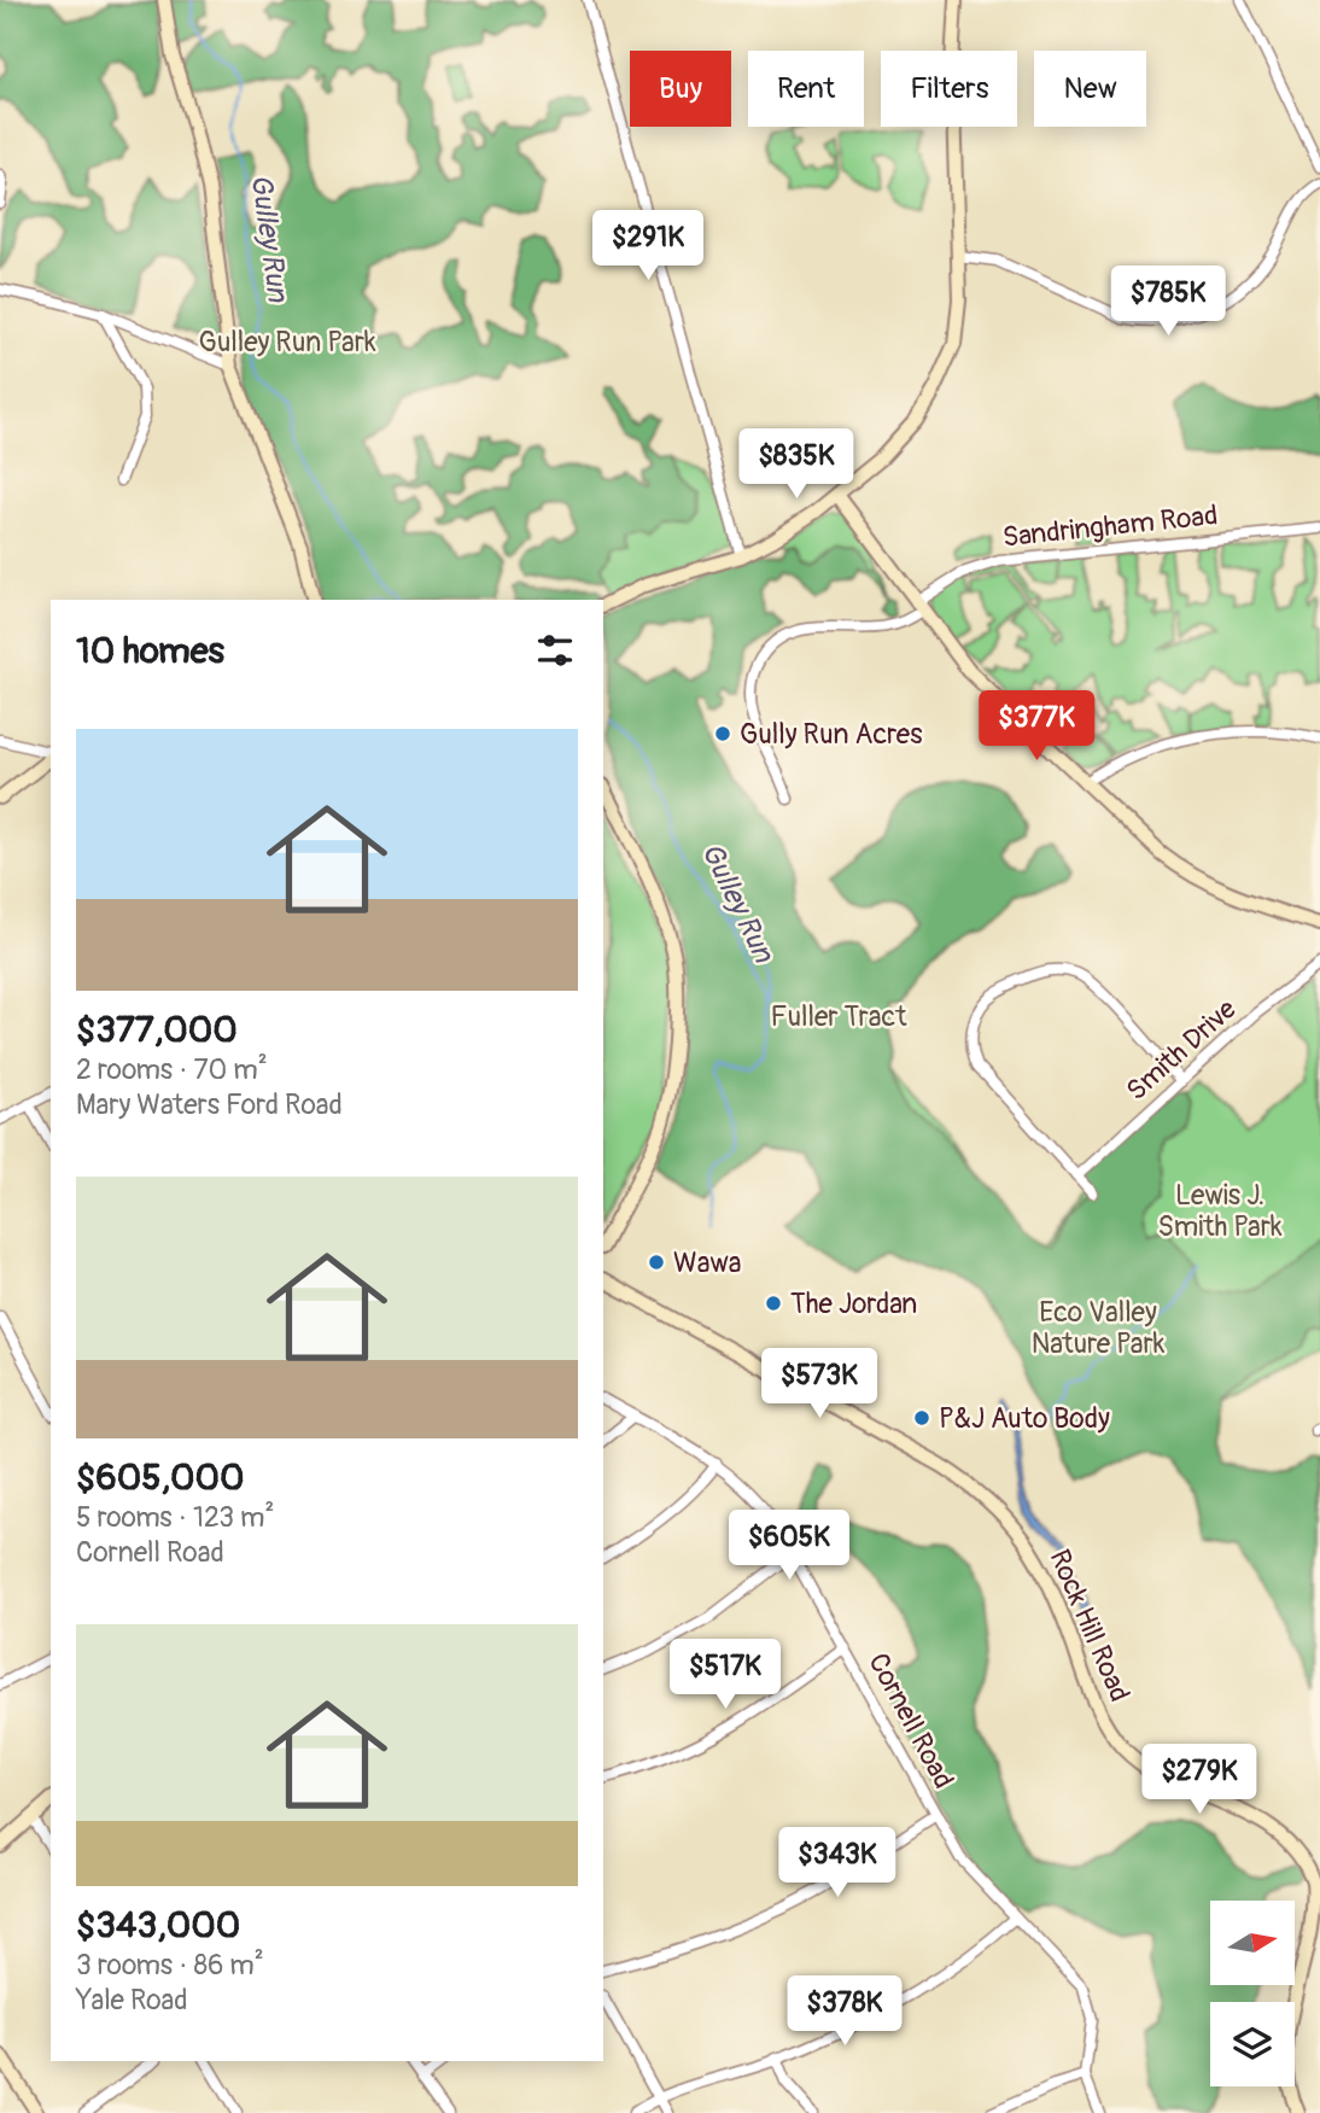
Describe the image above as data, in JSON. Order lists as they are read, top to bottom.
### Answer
{
  "streets": {
    "main road": ["Rock Hill Road"],
    "street": ["Sandringham Road", "Smith Drive", "Cornell Road"]
  },
  "water": ["Gulley Run"],
  "parks": [
    "Gulley Run Park",
    "Fuller Tract",
    "Lewis J. Smith Park",
    "Eco Valley Nature Park"
  ],
  "places": [
    "Gully Run Acres",
    "Wawa",
    "The Jordan",
    "P&J Auto Body"
  ],
  "north": "right",
  "page": {
    "chip": [
      "Buy",
      "Rent",
      "Filters",
      "New"
    ],
    "price": [
      "$291K",
      "$785K",
      "$835K",
      "$377K",
      "$573K",
      "$605K",
      "$517K",
      "$279K",
      "$343K",
      "$378K"
    ],
    "heading": "10 homes",
    "list": [
      {
        "name": "$377,000",
        "note": "2 rooms · 70 m² · Mary Waters Ford Road"
      },
      {
        "name": "$605,000",
        "note": "5 rooms · 123 m² · Cornell Road"
      },
      {
        "name": "$343,000",
        "note": "3 rooms · 86 m² · Yale Road"
      }
    ]
  }
}
